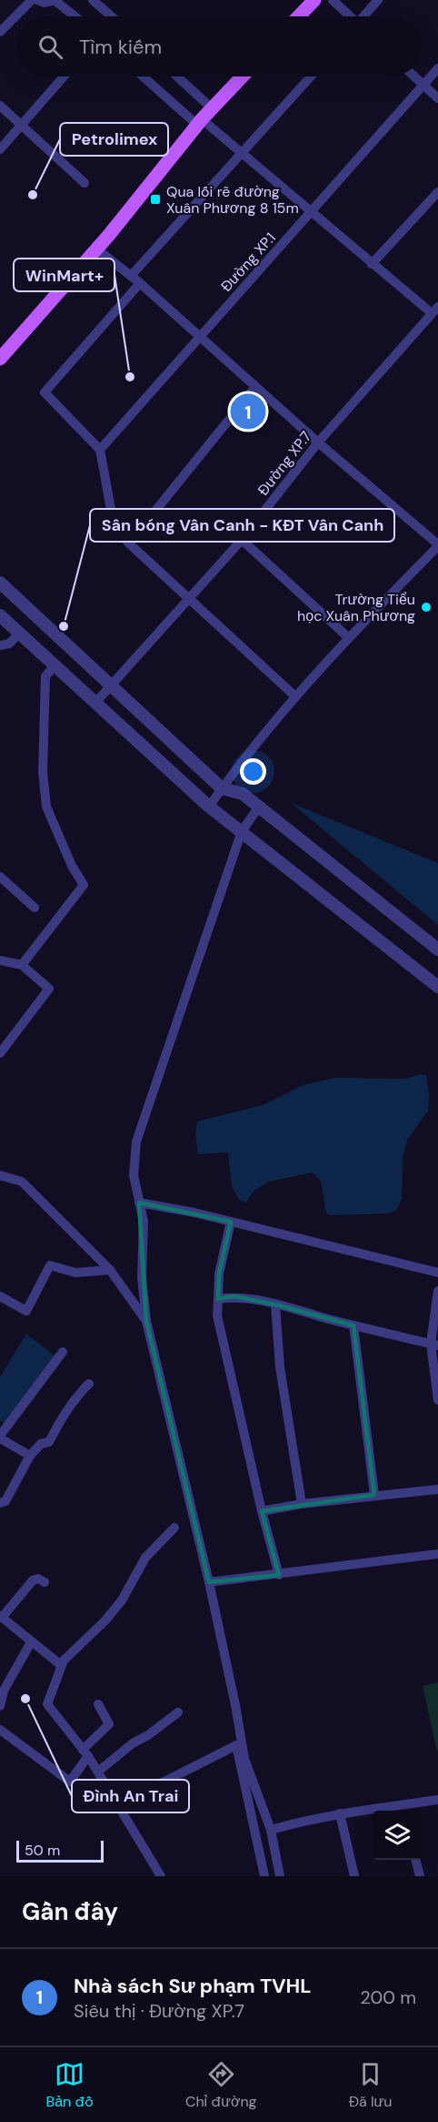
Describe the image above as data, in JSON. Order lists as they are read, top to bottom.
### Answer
{
  "streets": {
    "street": ["Đường XP.1", "Đường XP.7"]
  },
  "places": {
    "other": [
      "Petrolimex",
      "WinMart+",
      "Trường Tiểu học Xuân Phương",
      "Sân bóng Vân Canh - KĐT Vân Canh",
      "Đình An Trai"
    ],
    "transit": ["Qua lối rẽ đường Xuân Phương 8 15m"]
  },
  "scale_bar": "50 m",
  "page": {
    "search": "Tìm kiếm",
    "pins": "1",
    "scale": "50 m",
    "heading": "Gần đây",
    "list": [
      {
        "mark": "1",
        "name": "Nhà sách Sư phạm TVHL",
        "note": "Siêu thị · Đường XP.7",
        "value": "200 m"
      }
    ],
    "nav": ["Bản đồ", "Chỉ đường", "Đã lưu"]
  }
}
